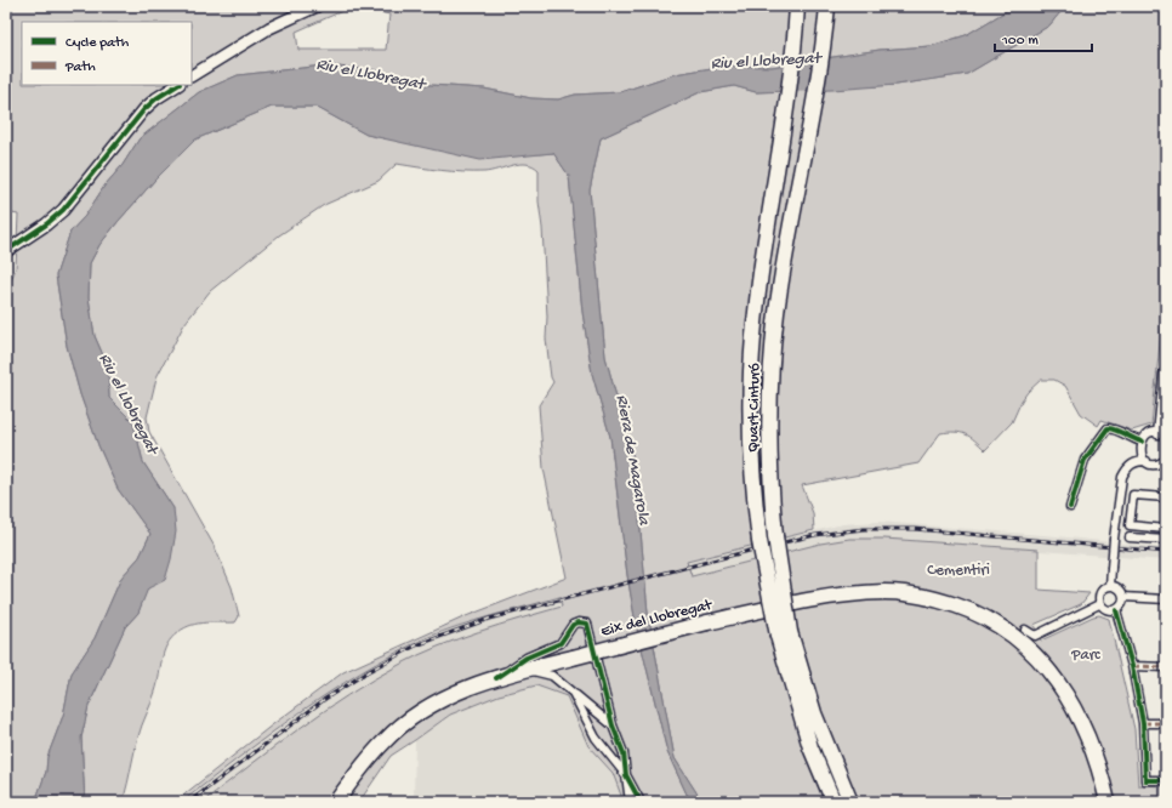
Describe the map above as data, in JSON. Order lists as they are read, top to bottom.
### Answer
{
  "streets": {
    "highway": ["Quart Cinturó", "Eix del Llobregat"]
  },
  "water": ["Riu el Llobregat", "Riera de Magarola"],
  "parks": ["Cementiri", "Parc"],
  "legend": ["Cycle path", "Path"],
  "scale_bar": "100 m"
}
